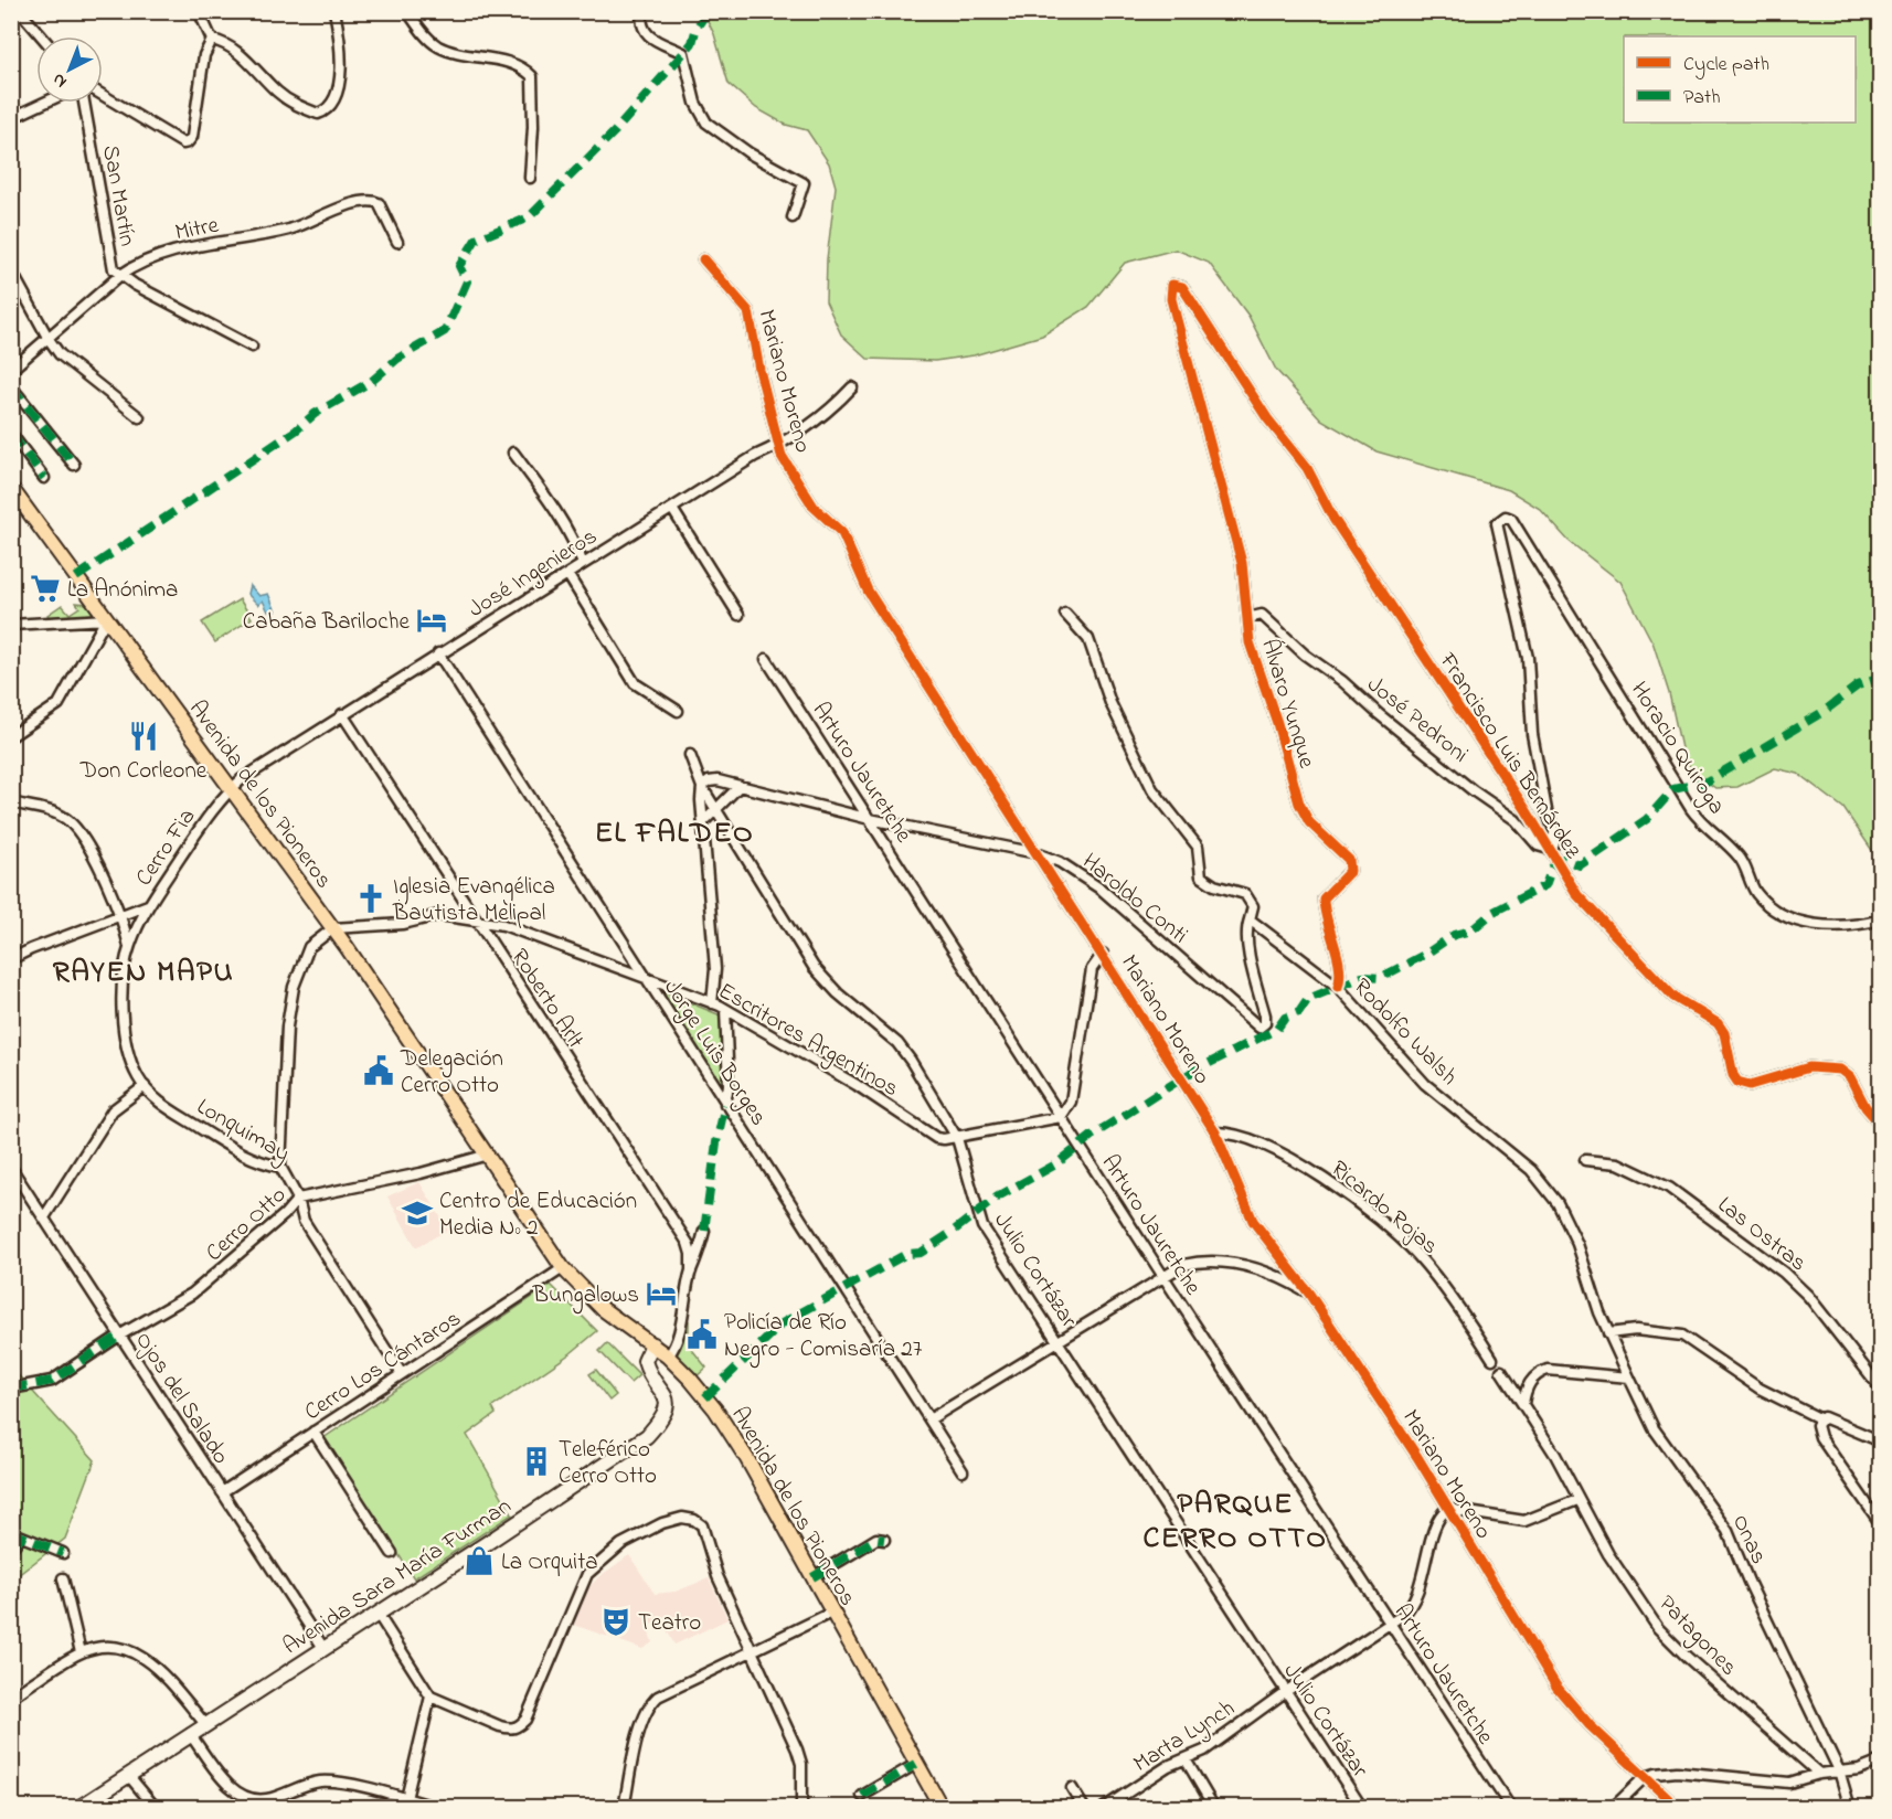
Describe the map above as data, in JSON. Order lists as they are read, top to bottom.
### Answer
{
  "streets": {
    "main road": ["Avenida de los Pioneros", "Avenida Sara María Furman"],
    "street": [
      "San Martín",
      "Mitre",
      "Mariano Moreno",
      "José Ingenieros",
      "Álvaro Yunque",
      "José Pedroni",
      "Horacio Quiroga",
      "Francisco Luis Bernárdez",
      "Arturo Jauretche",
      "Cerro Fia",
      "Haroldo Conti",
      "Roberto Arlt",
      "Rodolfo Walsh",
      "Escritores Argentinos",
      "Jorge Luis Borges",
      "Lonquimay",
      "Ricardo Rojas",
      "Cerro Otto",
      "Las Ostras",
      "Julio Cortázar",
      "Cerro Los Cántaros",
      "Ojos del Salado",
      "Onas",
      "Patagones",
      "Marta Lynch"
    ]
  },
  "crossings": [
    ["San Martín", "Mitre"],
    ["Mariano Moreno", "José Ingenieros"],
    ["Mariano Moreno", "Haroldo Conti"],
    ["Mariano Moreno", "Ricardo Rojas"],
    ["Mariano Moreno", "Marta Lynch"],
    ["José Ingenieros", "Avenida de los Pioneros"],
    ["José Ingenieros", "Cerro Fia"],
    ["José Ingenieros", "Roberto Arlt"],
    ["José Ingenieros", "Jorge Luis Borges"],
    ["Álvaro Yunque", "José Pedroni"],
    ["Álvaro Yunque", "Francisco Luis Bernárdez"],
    ["Álvaro Yunque", "Rodolfo Walsh"],
    ["José Pedroni", "Horacio Quiroga"],
    ["José Pedroni", "Francisco Luis Bernárdez"],
    ["Horacio Quiroga", "Francisco Luis Bernárdez"],
    ["Arturo Jauretche", "Haroldo Conti"],
    ["Arturo Jauretche", "Escritores Argentinos"],
    ["Arturo Jauretche", "Marta Lynch"],
    ["Avenida de los Pioneros", "Cerro Fia"],
    ["Avenida de los Pioneros", "Escritores Argentinos"],
    ["Avenida de los Pioneros", "Cerro Otto"],
    ["Avenida de los Pioneros", "Cerro Los Cántaros"],
    ["Avenida de los Pioneros", "Avenida Sara María Furman"],
    ["Cerro Fia", "Lonquimay"],
    ["Haroldo Conti", "Rodolfo Walsh"],
    ["Haroldo Conti", "Julio Cortázar"],
    ["Roberto Arlt", "Escritores Argentinos"],
    ["Rodolfo Walsh", "Onas"],
    ["Escritores Argentinos", "Jorge Luis Borges"],
    ["Escritores Argentinos", "Julio Cortázar"],
    ["Lonquimay", "Cerro Otto"],
    ["Lonquimay", "Cerro Los Cántaros"],
    ["Cerro Otto", "Ojos del Salado"],
    ["Julio Cortázar", "Marta Lynch"],
    ["Cerro Los Cántaros", "Ojos del Salado"],
    ["Ojos del Salado", "Avenida Sara María Furman"]
  ],
  "districts": ["EL FALDEO", "RAYEN MAPU", "PARQUE CERRO OTTO"],
  "places": {
    "supermarket": ["La Anónima"],
    "hotel": ["Cabaña Bariloche", "Bungalows"],
    "restaurant": ["Don Corleone"],
    "church": ["Iglesia Evangélica Bautista Melipal"],
    "public building": ["Delegación Cerro Otto", "Policía de Río Negro - Comisaría 27"],
    "school or university": ["Centro de Educación Media Nº 2"],
    "building": ["Teleférico Cerro Otto"],
    "shop": ["La Orquita"],
    "theatre": ["Teatro"]
  },
  "legend": ["Cycle path", "Path"],
  "north": "bottom left"
}
